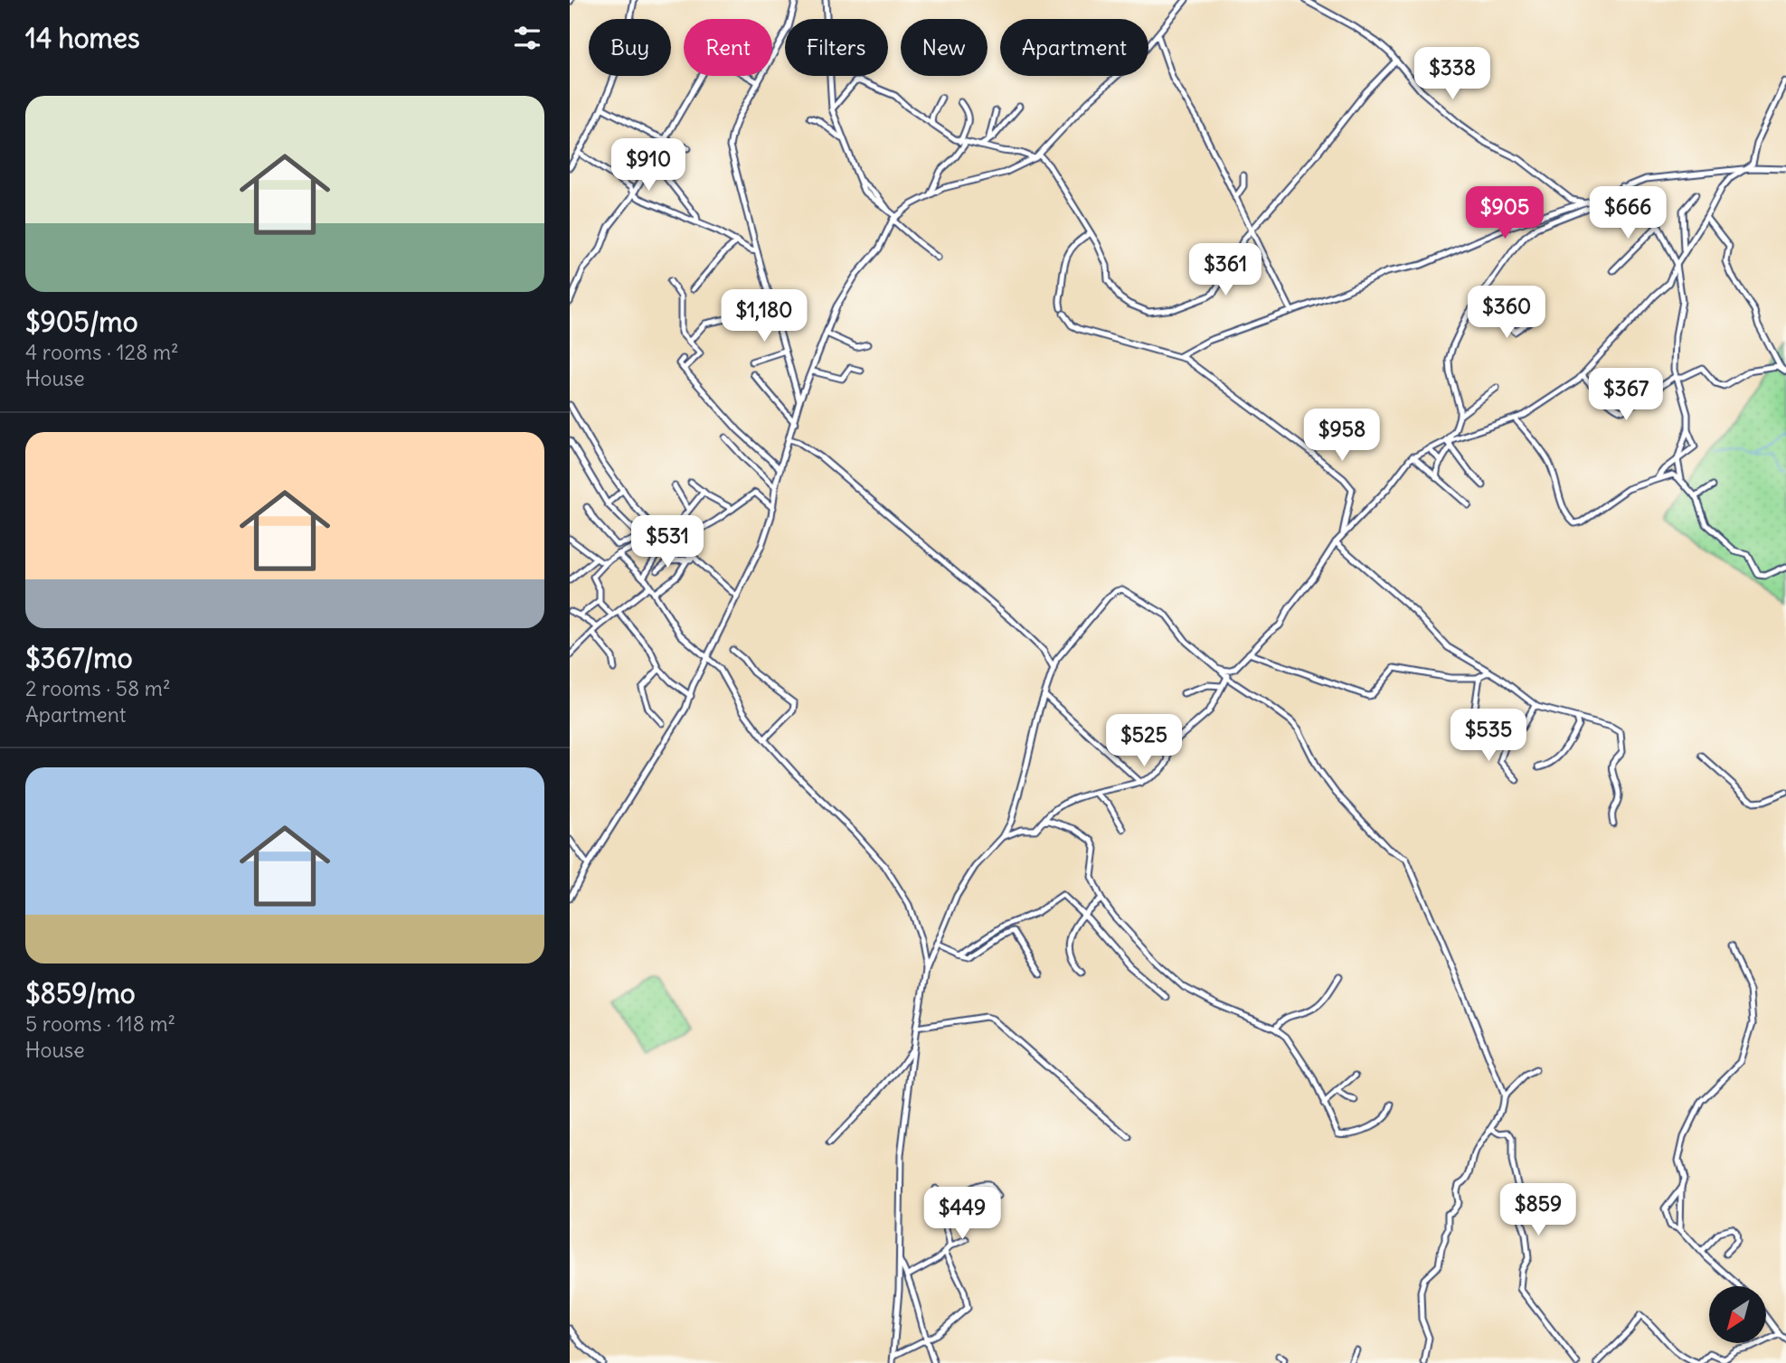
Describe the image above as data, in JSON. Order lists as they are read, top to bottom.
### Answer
{
  "north": "bottom left",
  "page": {
    "heading": "14 homes",
    "chip": [
      "Buy",
      "Rent",
      "Filters",
      "New",
      "Apartment"
    ],
    "price": [
      "$338",
      "$910",
      "$905",
      "$666",
      "$361",
      "$360",
      "$1,180",
      "$367",
      "$958",
      "$531",
      "$535",
      "$525",
      "$859",
      "$449"
    ],
    "list": [
      {
        "name": "$905/mo",
        "note": "4 rooms · 128 m² · House"
      },
      {
        "name": "$367/mo",
        "note": "2 rooms · 58 m² · Apartment"
      },
      {
        "name": "$859/mo",
        "note": "5 rooms · 118 m² · House"
      }
    ]
  }
}
